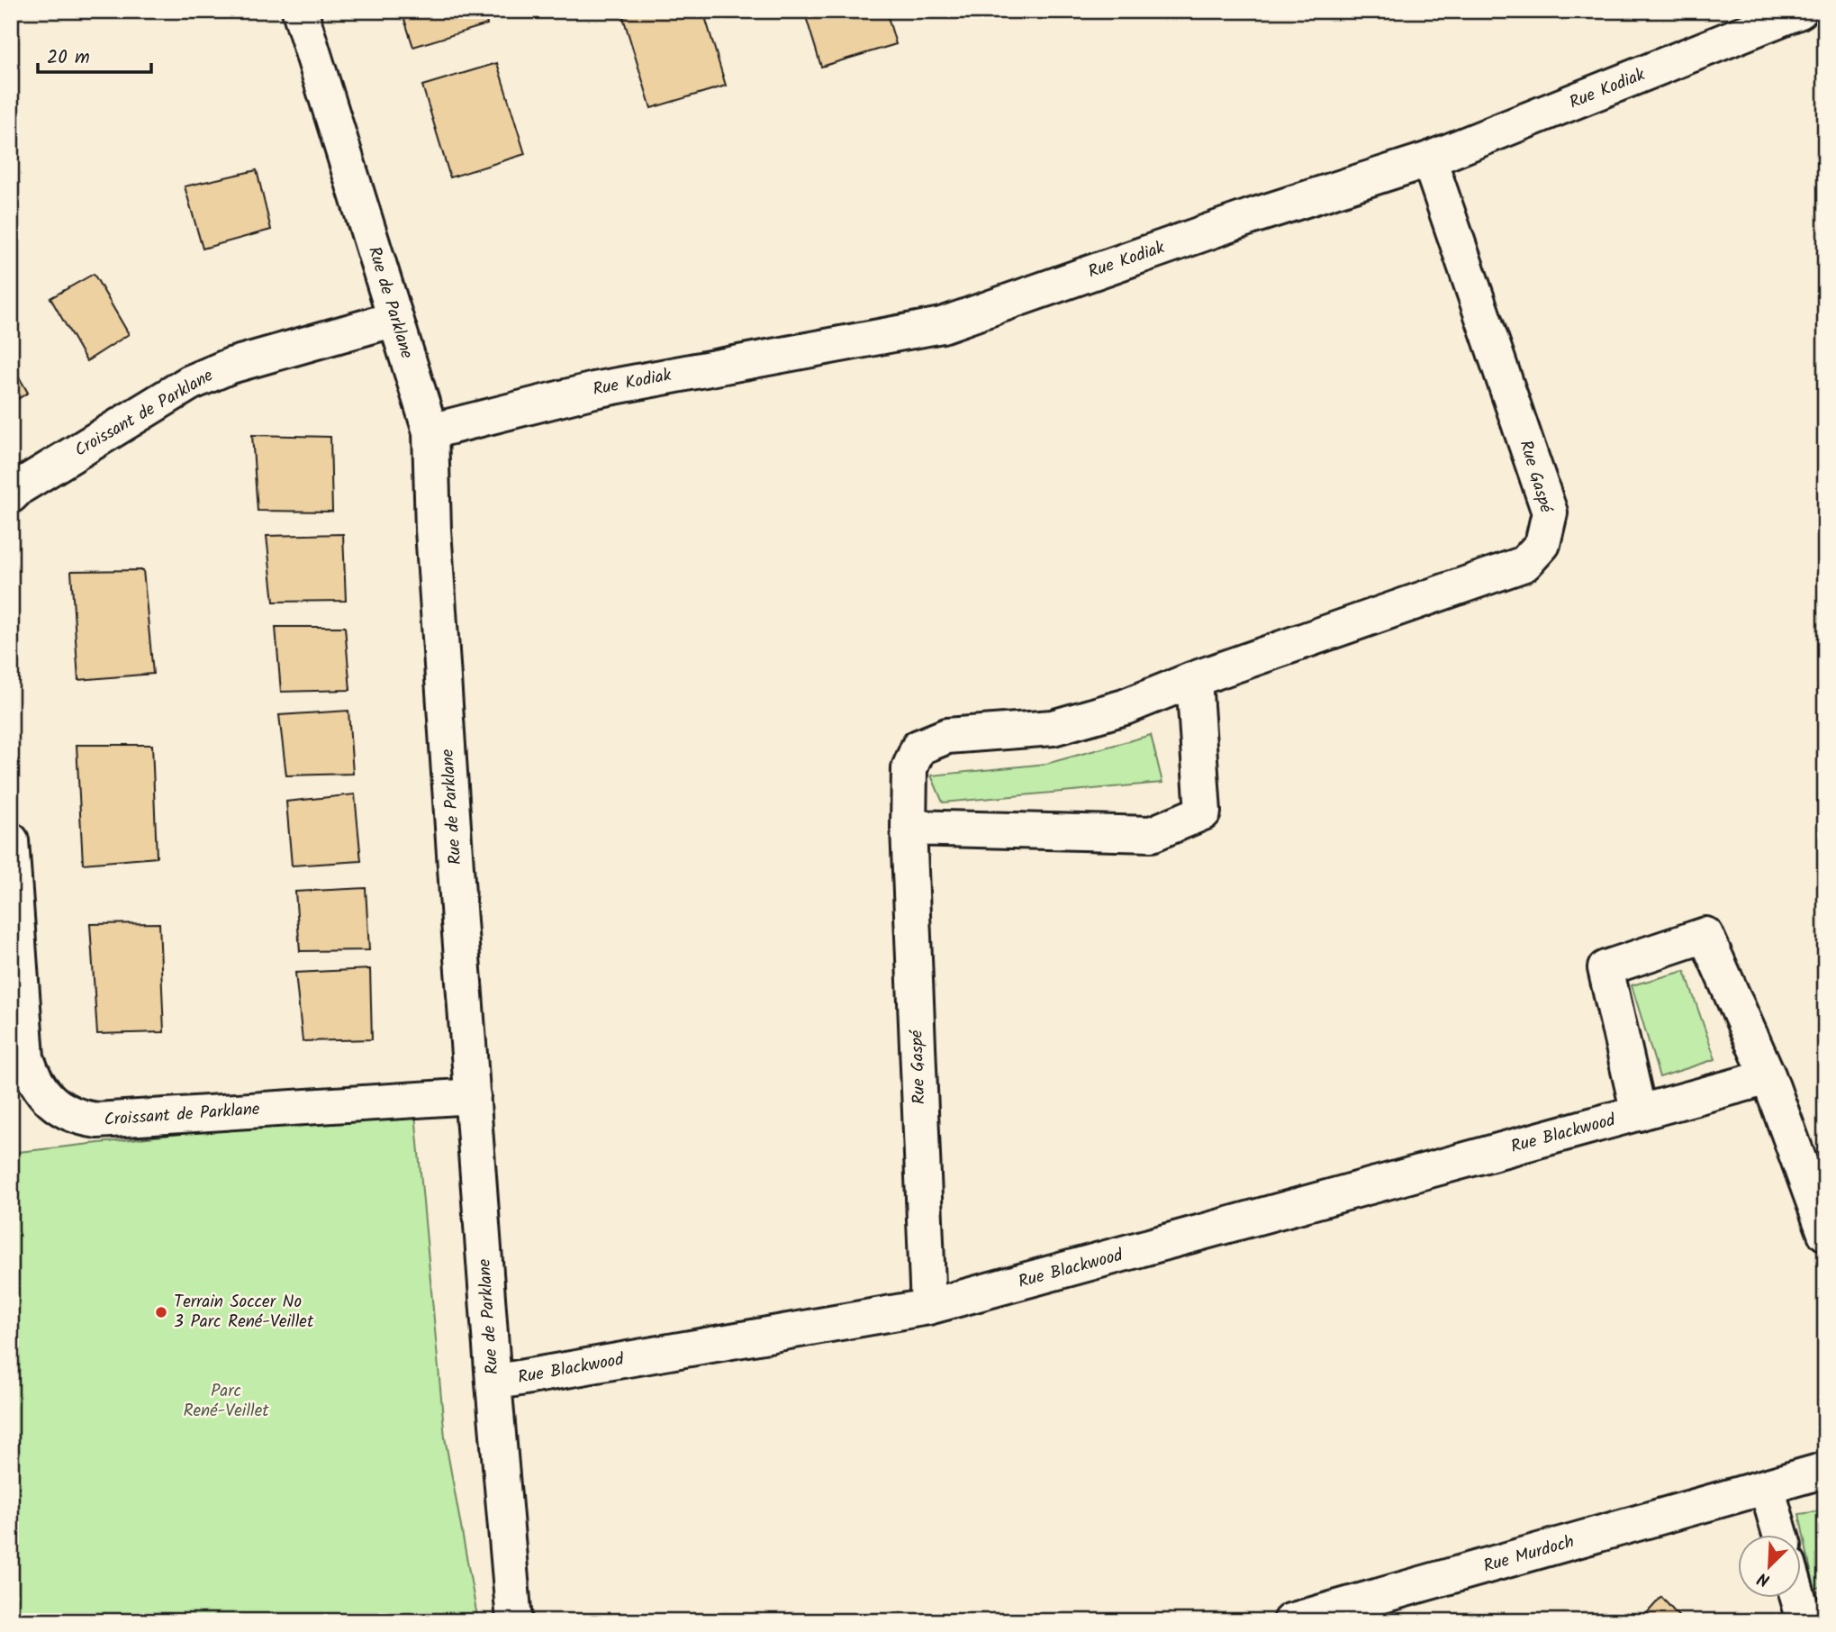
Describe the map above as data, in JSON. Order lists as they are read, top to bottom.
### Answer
{
  "streets": {
    "street": [
      "Rue Kodiak",
      "Rue de Parklane",
      "Croissant de Parklane",
      "Rue Gaspé",
      "Rue Blackwood",
      "Rue Murdoch"
    ]
  },
  "crossings": [
    ["Rue Kodiak", "Rue de Parklane"],
    ["Rue Kodiak", "Rue Gaspé"],
    ["Rue de Parklane", "Croissant de Parklane"],
    ["Rue de Parklane", "Rue Blackwood"],
    ["Rue Gaspé", "Rue Blackwood"]
  ],
  "parks": ["Parc René-Veillet"],
  "places": ["Terrain Soccer No 3 Parc René-Veillet"],
  "scale_bar": "20 m",
  "north": "bottom left"
}
